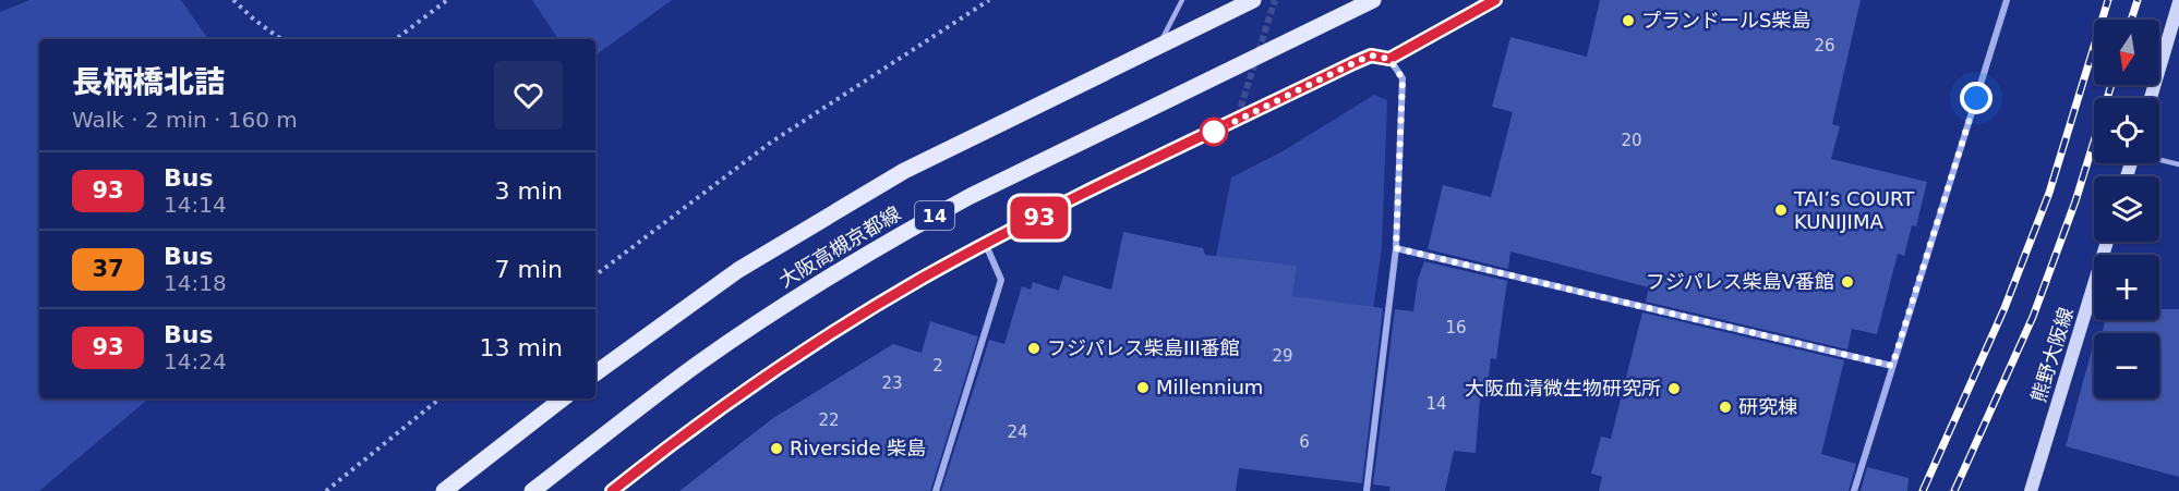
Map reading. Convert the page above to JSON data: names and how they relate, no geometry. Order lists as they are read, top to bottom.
{
  "streets": {
    "main road": ["14", "大阪高槻京都線"],
    "street": ["熊野大阪線"]
  },
  "places": [
    "プランドールS柴島",
    "TAI’s COURT KUNIJIMA",
    "フジパレス柴島V番館",
    "フジパレス柴島III番館",
    "Millennium",
    "大阪血清微生物研究所",
    "研究棟",
    "Riverside 柴島"
  ],
  "lines": ["bus line 93"],
  "house_numbers": [
    "26",
    "20",
    "16",
    "29",
    "2",
    "23",
    "14",
    "22",
    "24",
    "6"
  ],
  "north": "bottom",
  "page": {
    "on_map": "93",
    "map_buttons": ["+", "−"],
    "heading": ["長柄橋北詰", "Walk · 2 min · 160 m"],
    "list": [
      {
        "mark": "93",
        "name": "Bus",
        "note": "14:14",
        "value": "3 min"
      },
      {
        "mark": "37",
        "name": "Bus",
        "note": "14:18",
        "value": "7 min"
      },
      {
        "mark": "93",
        "name": "Bus",
        "note": "14:24",
        "value": "13 min"
      }
    ]
  }
}
